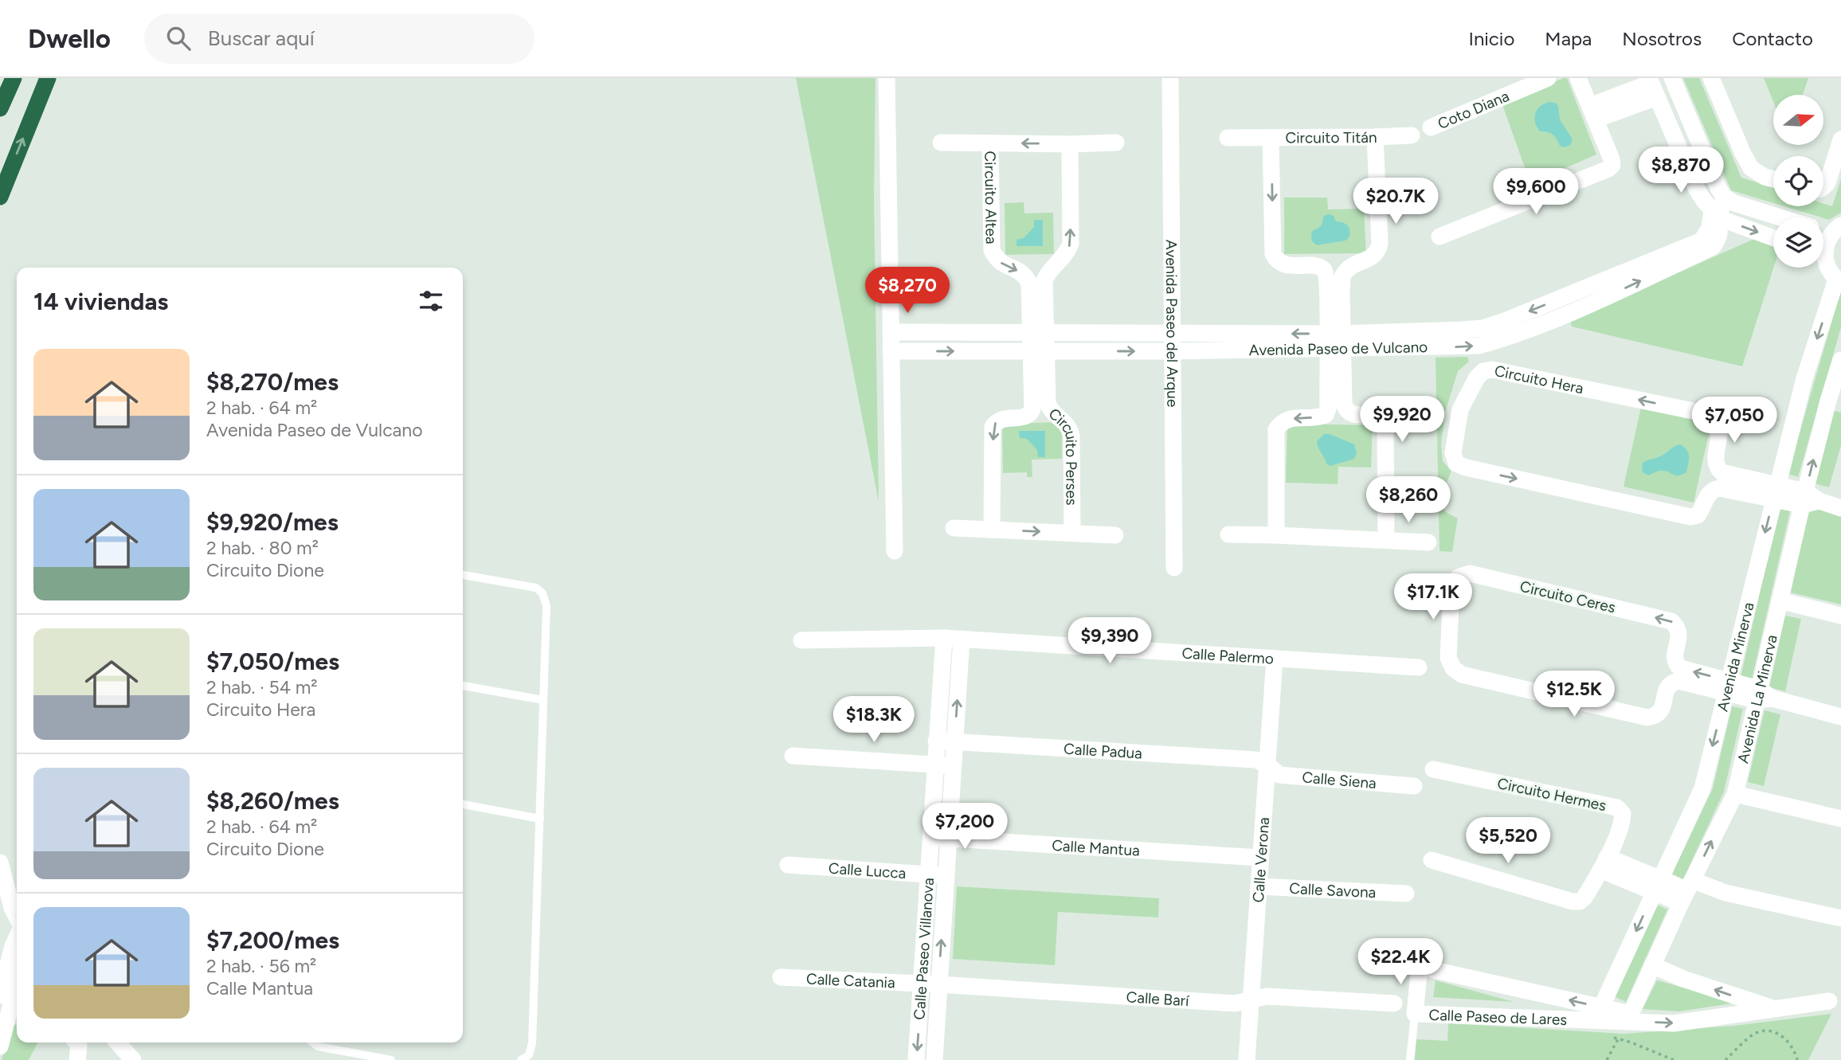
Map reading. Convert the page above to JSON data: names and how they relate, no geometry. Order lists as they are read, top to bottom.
{
  "streets": {
    "street": [
      "Coto Diana",
      "Circuito Titán",
      "Circuito Altea",
      "Avenida Paseo del Arque",
      "Avenida Paseo de Vulcano",
      "Circuito Hera",
      "Circuito Perses",
      "Circuito Ceres",
      "Calle Palermo",
      "Avenida Minerva",
      "Avenida La Minerva",
      "Calle Padua",
      "Calle Siena",
      "Circuito Hermes",
      "Calle Mantua",
      "Calle Verona",
      "Calle Lucca",
      "Calle Savona",
      "Calle Paseo Villanova",
      "Calle Catania",
      "Calle Barí",
      "Calle Paseo de Lares"
    ]
  },
  "crossings": [
    ["Circuito Titán", "Avenida Paseo de Vulcano"],
    ["Circuito Altea", "Avenida Paseo de Vulcano"],
    ["Avenida Paseo del Arque", "Avenida Paseo de Vulcano"],
    ["Avenida Paseo de Vulcano", "Circuito Perses"],
    ["Circuito Hera", "Avenida Minerva"],
    ["Circuito Hera", "Avenida La Minerva"],
    ["Circuito Ceres", "Avenida Minerva"],
    ["Calle Palermo", "Calle Verona"],
    ["Calle Palermo", "Calle Paseo Villanova"],
    ["Avenida Minerva", "Calle Paseo de Lares"],
    ["Avenida La Minerva", "Calle Paseo de Lares"],
    ["Calle Padua", "Calle Siena"],
    ["Calle Padua", "Calle Verona"],
    ["Calle Padua", "Calle Paseo Villanova"],
    ["Calle Siena", "Calle Verona"],
    ["Calle Mantua", "Calle Verona"],
    ["Calle Mantua", "Calle Paseo Villanova"],
    ["Calle Verona", "Calle Savona"],
    ["Calle Verona", "Calle Barí"],
    ["Calle Lucca", "Calle Paseo Villanova"],
    ["Calle Paseo Villanova", "Calle Catania"],
    ["Calle Paseo Villanova", "Calle Barí"],
    ["Calle Catania", "Calle Barí"]
  ],
  "one_way": ["Avenida Minerva"],
  "north": "right",
  "page": {
    "header": "Dwello",
    "search": "Buscar aquí",
    "nav": [
      "Inicio",
      "Mapa",
      "Nosotros",
      "Contacto"
    ],
    "price": [
      "$8,870",
      "$9,600",
      "$20.7K",
      "$8,270",
      "$9,920",
      "$7,050",
      "$8,260",
      "$17.1K",
      "$9,390",
      "$12.5K",
      "$18.3K",
      "$7,200",
      "$5,520",
      "$22.4K"
    ],
    "heading": "14 viviendas",
    "list": [
      {
        "name": "$8,270/mes",
        "note": "2 hab. · 64 m² · Avenida Paseo de Vulcano"
      },
      {
        "name": "$9,920/mes",
        "note": "2 hab. · 80 m² · Circuito Dione"
      },
      {
        "name": "$7,050/mes",
        "note": "2 hab. · 54 m² · Circuito Hera"
      },
      {
        "name": "$8,260/mes",
        "note": "2 hab. · 64 m² · Circuito Dione"
      },
      {
        "name": "$7,200/mes",
        "note": "2 hab. · 56 m² · Calle Mantua"
      }
    ]
  }
}
